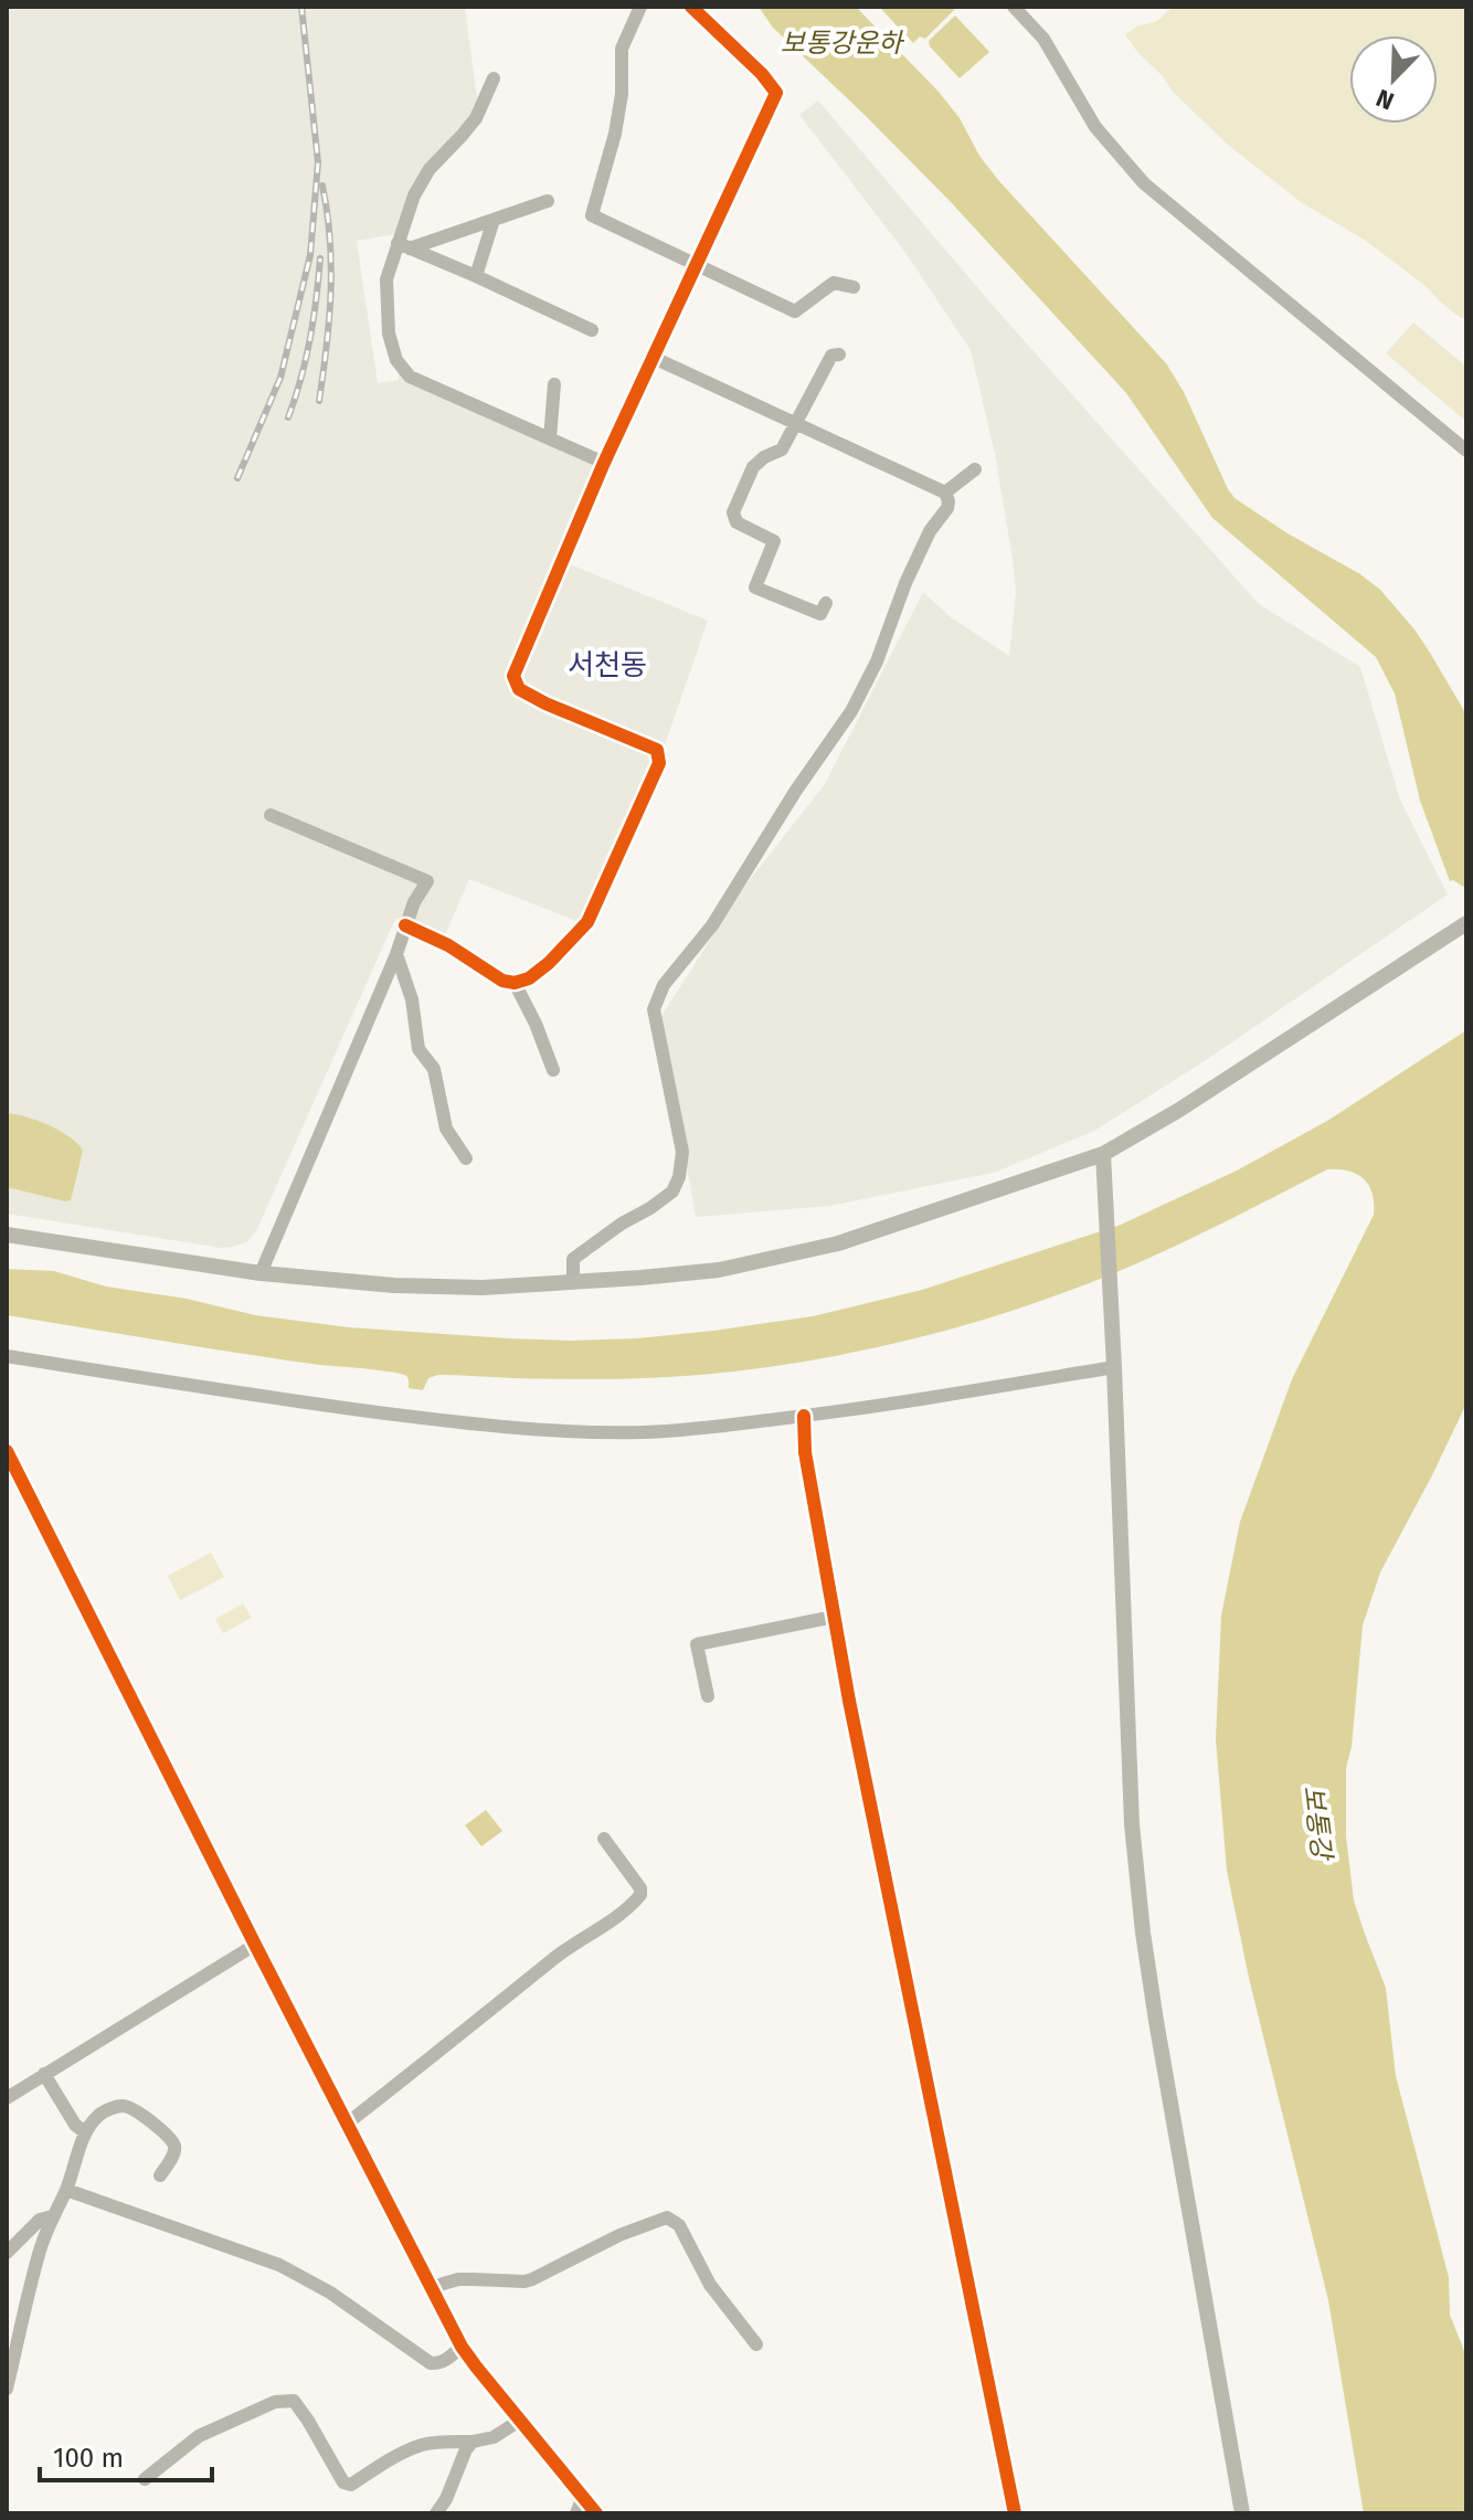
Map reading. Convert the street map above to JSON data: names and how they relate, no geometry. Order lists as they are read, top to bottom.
{
  "districts": ["서천동"],
  "water": ["보통강운하", "보통강"],
  "scale_bar": "100 m",
  "north": "bottom left"
}
